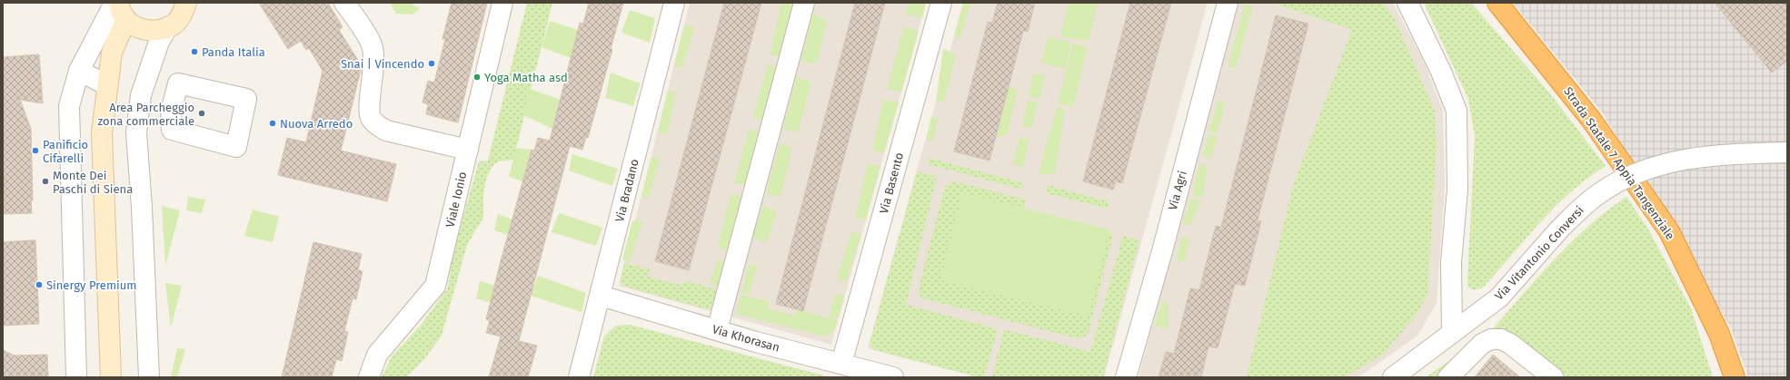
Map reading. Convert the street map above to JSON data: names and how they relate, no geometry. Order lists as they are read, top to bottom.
{
  "streets": {
    "highway": ["Strada Statale 7 Appia Tangenziale"],
    "street": [
      "Via Basento",
      "Via Bradano",
      "Via Agri",
      "Viale Ionio",
      "Via Vitantonio Conversi",
      "Via Khorasan"
    ]
  },
  "crossings": [
    ["Via Basento", "Via Khorasan"],
    ["Via Bradano", "Via Khorasan"]
  ],
  "places": [
    "Panda Italia",
    "Snai | Vincendo",
    "Yoga Matha asd",
    "Area Parcheggio zona commerciale",
    "Nuova Arredo",
    "Panificio Cifarelli",
    "Monte Dei Paschi di Siena",
    "Sinergy Premium"
  ]
}
